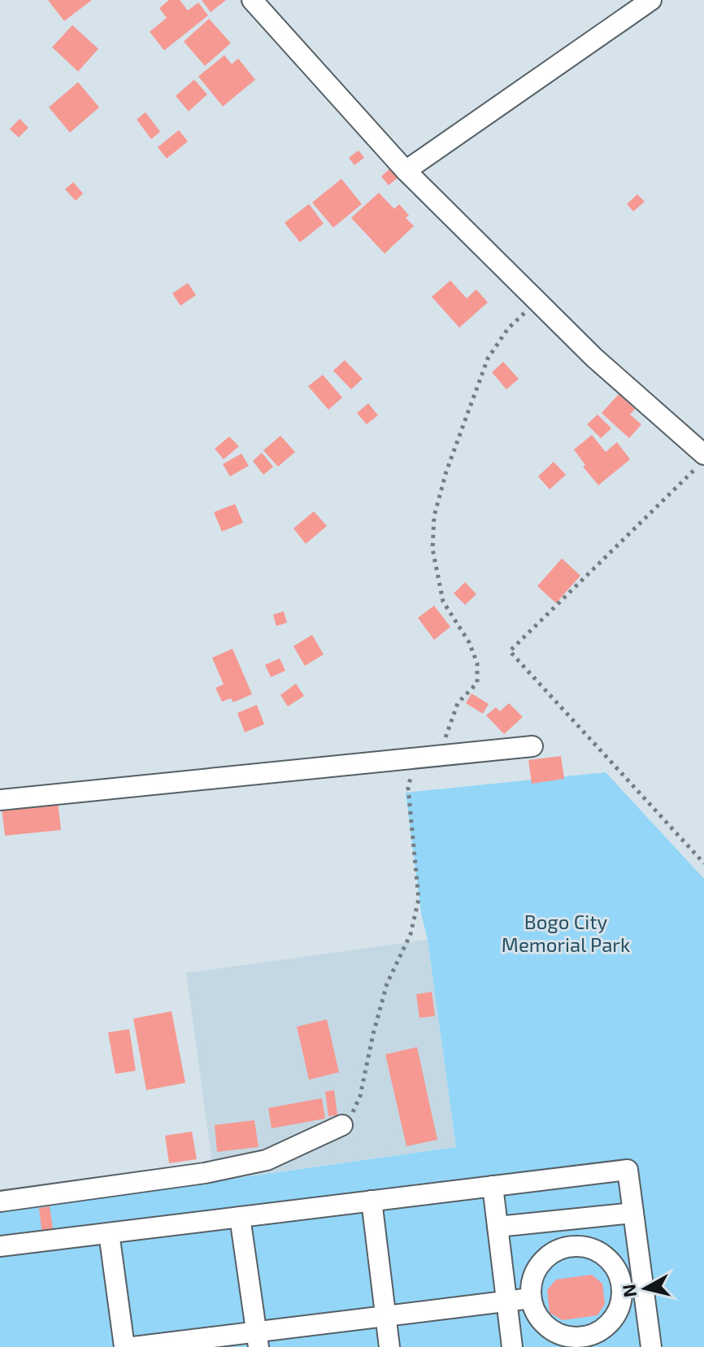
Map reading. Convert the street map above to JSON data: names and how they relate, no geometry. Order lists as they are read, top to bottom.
{
  "parks": ["Bogo City Memorial Park"],
  "north": "left"
}
